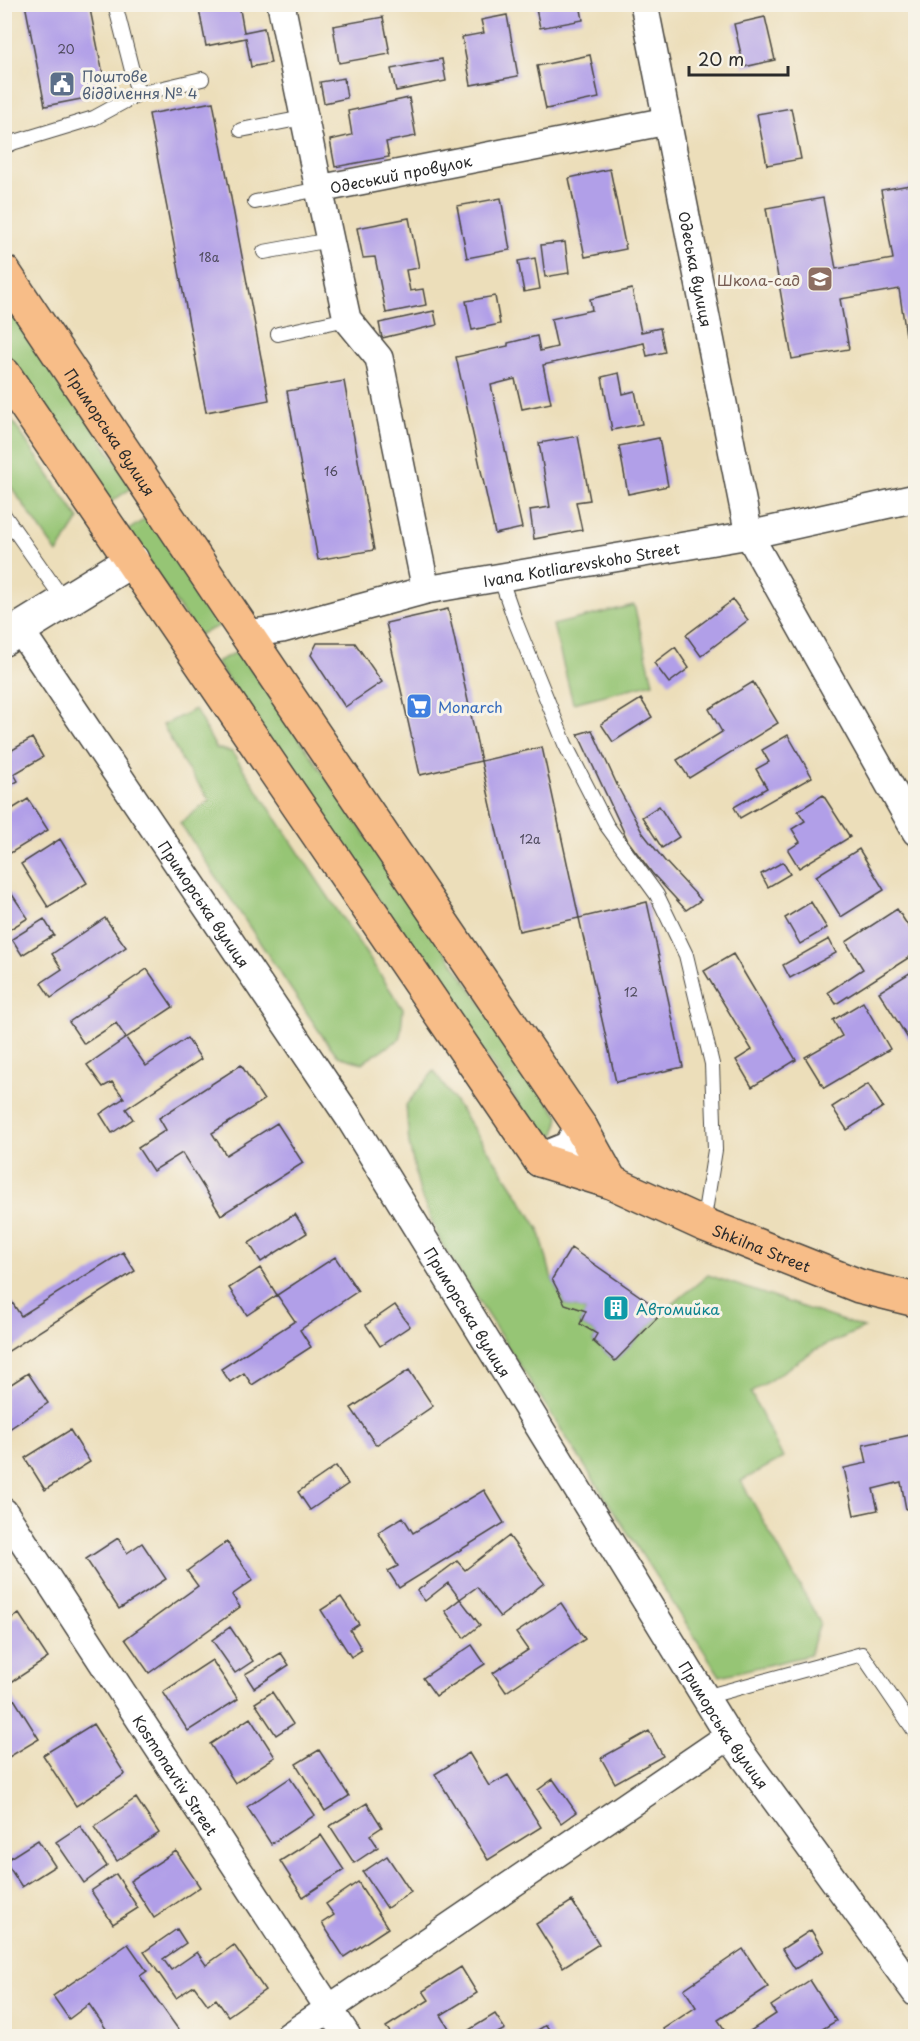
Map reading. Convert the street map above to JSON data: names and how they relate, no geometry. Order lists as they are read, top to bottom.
{
  "streets": {
    "main road": ["Приморська вулиця", "Shkilna Street"],
    "street": [
      "Одеський провулок",
      "Одеська вулиця",
      "Ivana Kotliarevskoho Street",
      "Kosmonavtiv Street"
    ]
  },
  "crossings": [
    ["Одеський провулок", "Одеська вулиця"],
    ["Одеська вулиця", "Ivana Kotliarevskoho Street"],
    ["Приморська вулиця", "Ivana Kotliarevskoho Street"],
    ["Приморська вулиця", "Shkilna Street"]
  ],
  "places": {
    "public building": ["Поштове відділення № 4"],
    "school or university": ["Школа-сад"],
    "supermarket": ["Monarch"],
    "building": ["Автомийка"]
  },
  "house_numbers": [
    "20",
    "18а",
    "16",
    "12а",
    "12"
  ],
  "scale_bar": "20 m"
}
